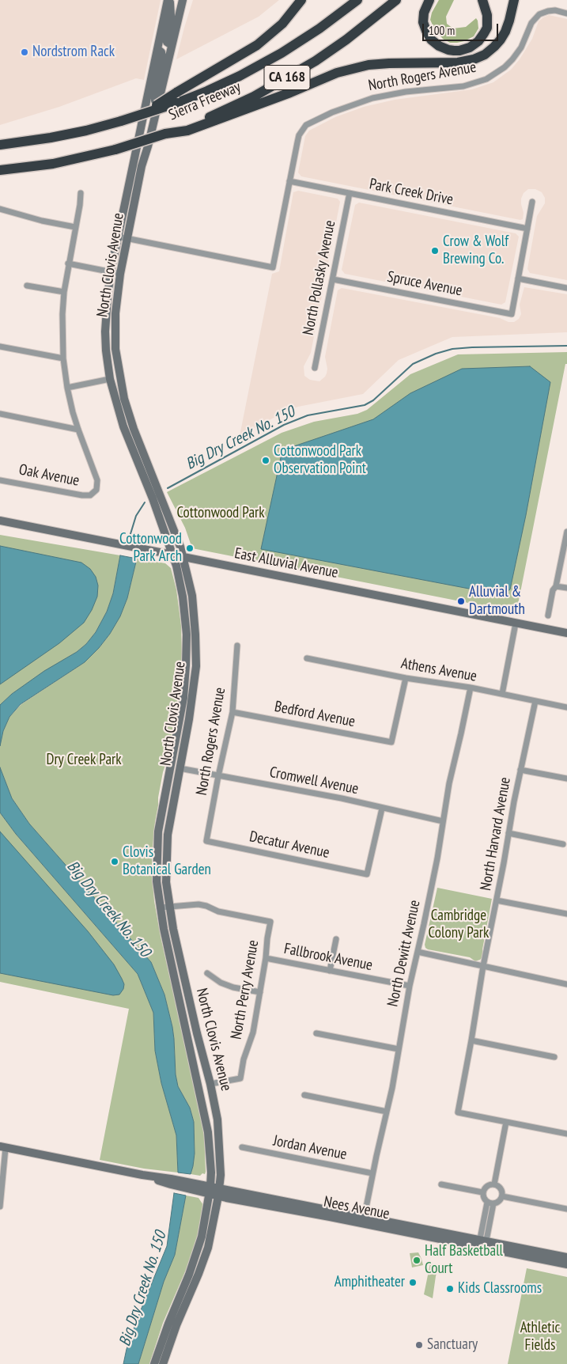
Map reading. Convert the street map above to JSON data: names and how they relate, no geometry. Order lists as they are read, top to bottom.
{
  "streets": {
    "highway": ["CA 168", "Sierra Freeway"],
    "main road": ["North Clovis Avenue", "East Alluvial Avenue", "Nees Avenue"],
    "street": [
      "North Rogers Avenue",
      "Park Creek Drive",
      "North Pollasky Avenue",
      "Spruce Avenue",
      "Oak Avenue",
      "Athens Avenue",
      "Bedford Avenue",
      "Cromwell Avenue",
      "North Harvard Avenue",
      "Decatur Avenue",
      "North Dewitt Avenue",
      "Fallbrook Avenue",
      "North Perry Avenue",
      "Jordan Avenue"
    ]
  },
  "crossings": [
    ["North Rogers Avenue", "Park Creek Drive"],
    ["North Rogers Avenue", "North Clovis Avenue"],
    ["North Rogers Avenue", "Bedford Avenue"],
    ["North Rogers Avenue", "Cromwell Avenue"],
    ["North Rogers Avenue", "Decatur Avenue"],
    ["Park Creek Drive", "North Pollasky Avenue"],
    ["North Clovis Avenue", "East Alluvial Avenue"],
    ["North Clovis Avenue", "Cromwell Avenue"],
    ["North Clovis Avenue", "North Perry Avenue"],
    ["North Clovis Avenue", "Nees Avenue"],
    ["North Pollasky Avenue", "Spruce Avenue"],
    ["Athens Avenue", "Bedford Avenue"],
    ["Athens Avenue", "North Harvard Avenue"],
    ["Athens Avenue", "North Dewitt Avenue"],
    ["Cromwell Avenue", "Decatur Avenue"],
    ["Cromwell Avenue", "North Dewitt Avenue"],
    ["North Dewitt Avenue", "Fallbrook Avenue"],
    ["North Dewitt Avenue", "Jordan Avenue"],
    ["North Dewitt Avenue", "Nees Avenue"],
    ["Fallbrook Avenue", "North Perry Avenue"]
  ],
  "water": ["Big Dry Creek No. 150"],
  "parks": [
    "Cottonwood Park",
    "Dry Creek Park",
    "Cambridge Colony Park",
    "Athletic Fields"
  ],
  "places": [
    "Nordstrom Rack",
    "Crow & Wolf Brewing Co.",
    "Cottonwood Park Observation Point",
    "Cottonwood Park Arch",
    "Alluvial & Dartmouth",
    "Clovis Botanical Garden",
    "Half Basketball Court",
    "Amphitheater",
    "Kids Classrooms",
    "Sanctuary"
  ],
  "scale_bar": "100 m"
}
